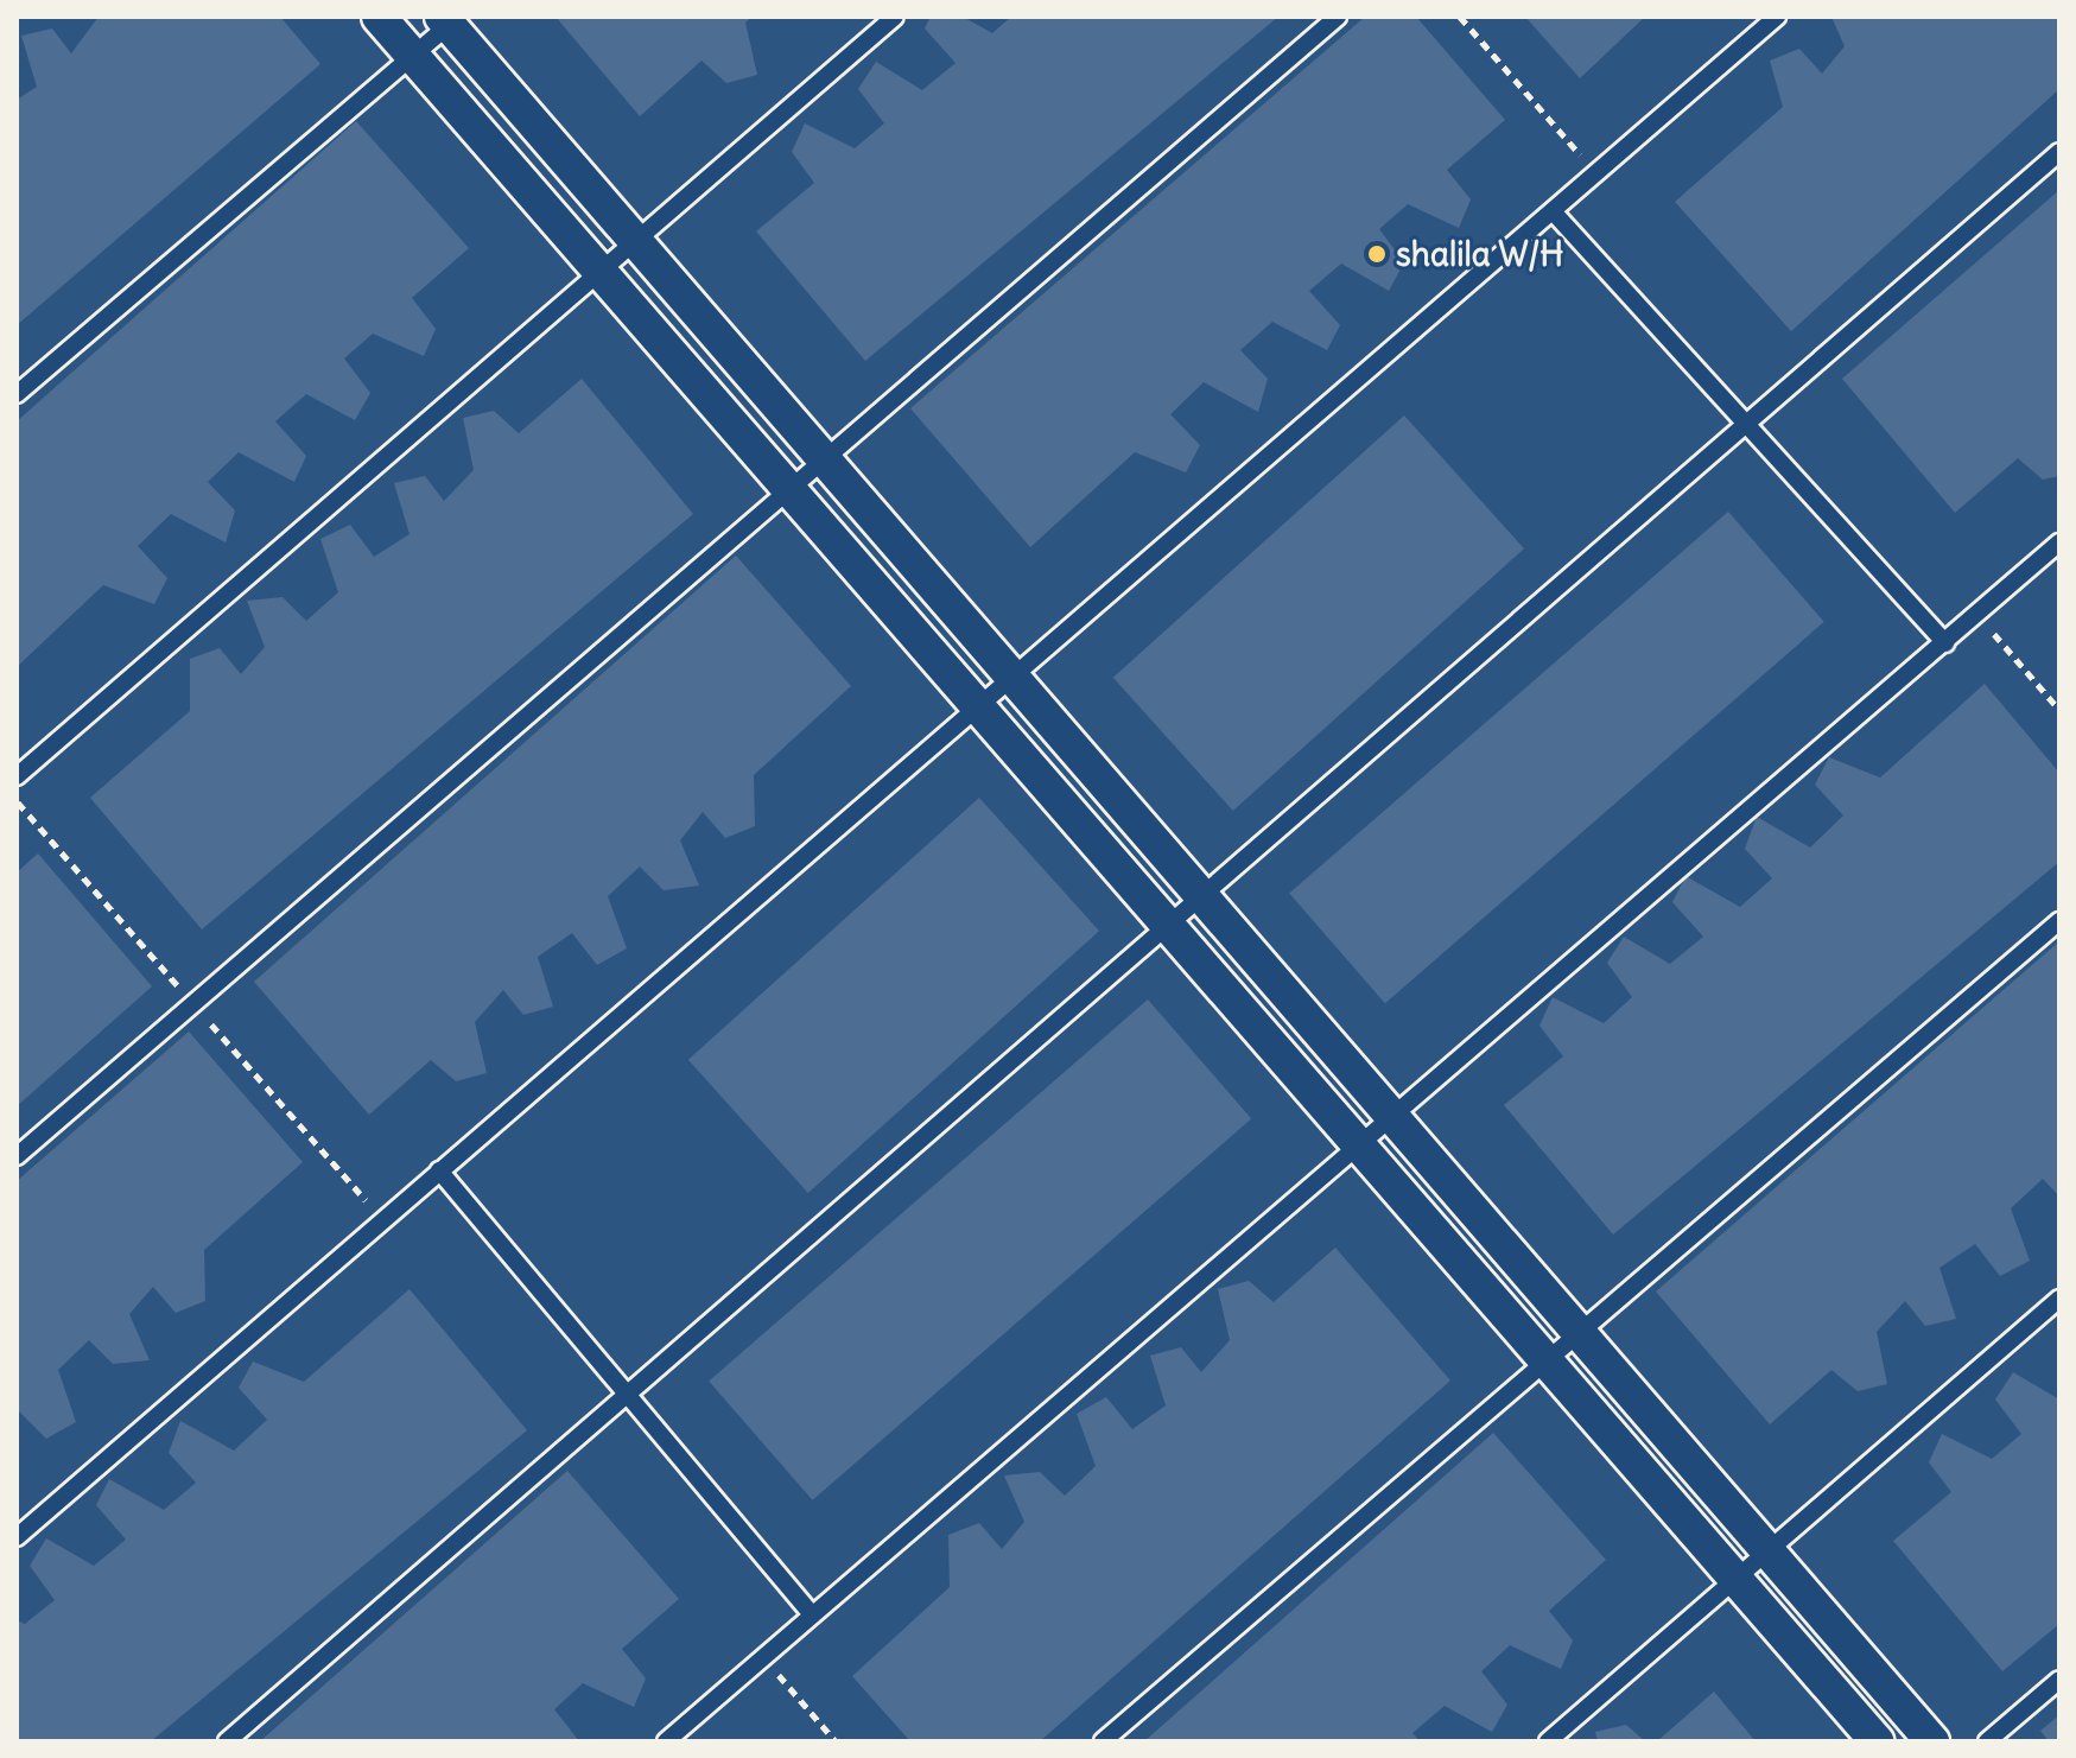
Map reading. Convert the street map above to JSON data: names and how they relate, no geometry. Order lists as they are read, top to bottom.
{
  "places": ["shalila W/H"]
}
